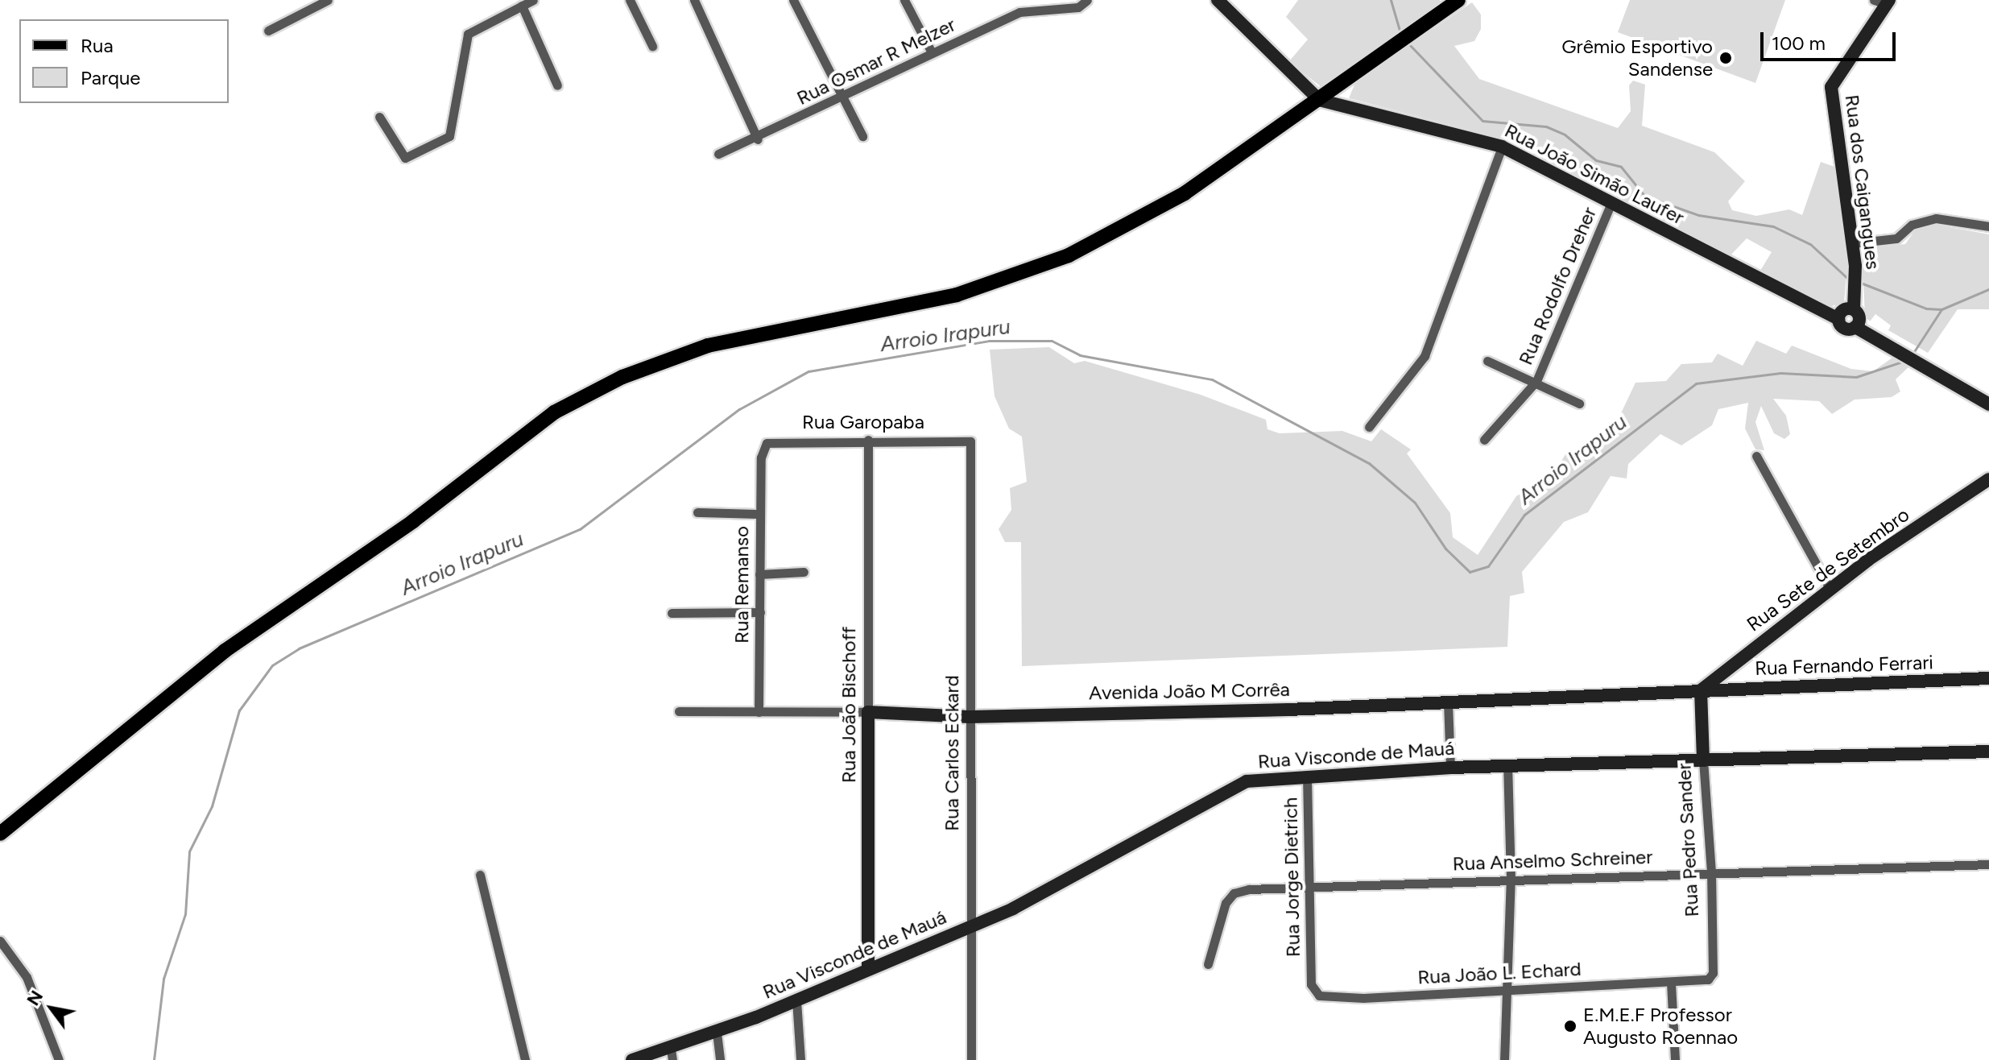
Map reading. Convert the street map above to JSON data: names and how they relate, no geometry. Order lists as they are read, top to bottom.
{
  "streets": {
    "main road": [
      "Rua João Simão Laufer",
      "Rua dos Caigangues",
      "Rua Sete de Setembro",
      "Rua Fernando Ferrari",
      "Avenida João M Corrêa",
      "Rua João Bischoff",
      "Rua Visconde de Mauá",
      "Rua Pedro Sander"
    ],
    "street": [
      "Rua Osmar R Melzer",
      "Rua Rodolfo Dreher",
      "Rua Garopaba",
      "Rua Remanso",
      "Rua Carlos Eckard",
      "Rua Anselmo Schreiner",
      "Rua Jorge Dietrich",
      "Rua João L. Echard"
    ]
  },
  "crossings": [
    ["Rua João Simão Laufer", "Rua dos Caigangues"],
    ["Rua João Simão Laufer", "Rua Rodolfo Dreher"],
    ["Rua Garopaba", "Rua Remanso"],
    ["Rua Garopaba", "Rua João Bischoff"],
    ["Rua Garopaba", "Rua Carlos Eckard"],
    ["Rua Sete de Setembro", "Rua Fernando Ferrari"],
    ["Rua Sete de Setembro", "Avenida João M Corrêa"],
    ["Rua Sete de Setembro", "Rua Pedro Sander"],
    ["Rua Remanso", "Avenida João M Corrêa"],
    ["Rua Fernando Ferrari", "Avenida João M Corrêa"],
    ["Rua Fernando Ferrari", "Rua Pedro Sander"],
    ["Avenida João M Corrêa", "Rua João Bischoff"],
    ["Avenida João M Corrêa", "Rua Carlos Eckard"],
    ["Avenida João M Corrêa", "Rua Pedro Sander"],
    ["Rua João Bischoff", "Rua Visconde de Mauá"],
    ["Rua Carlos Eckard", "Rua Visconde de Mauá"],
    ["Rua Visconde de Mauá", "Rua Pedro Sander"],
    ["Rua Visconde de Mauá", "Rua Jorge Dietrich"],
    ["Rua Pedro Sander", "Rua Anselmo Schreiner"],
    ["Rua Pedro Sander", "Rua João L. Echard"],
    ["Rua Anselmo Schreiner", "Rua Jorge Dietrich"],
    ["Rua Jorge Dietrich", "Rua João L. Echard"]
  ],
  "water": ["Arroio Irapuru"],
  "places": ["Grêmio Esportivo Sandense", "E.M.E.F Professor Augusto Roennao"],
  "legend": ["Rua", "Parque"],
  "scale_bar": "100 m",
  "north": "top left"
}
